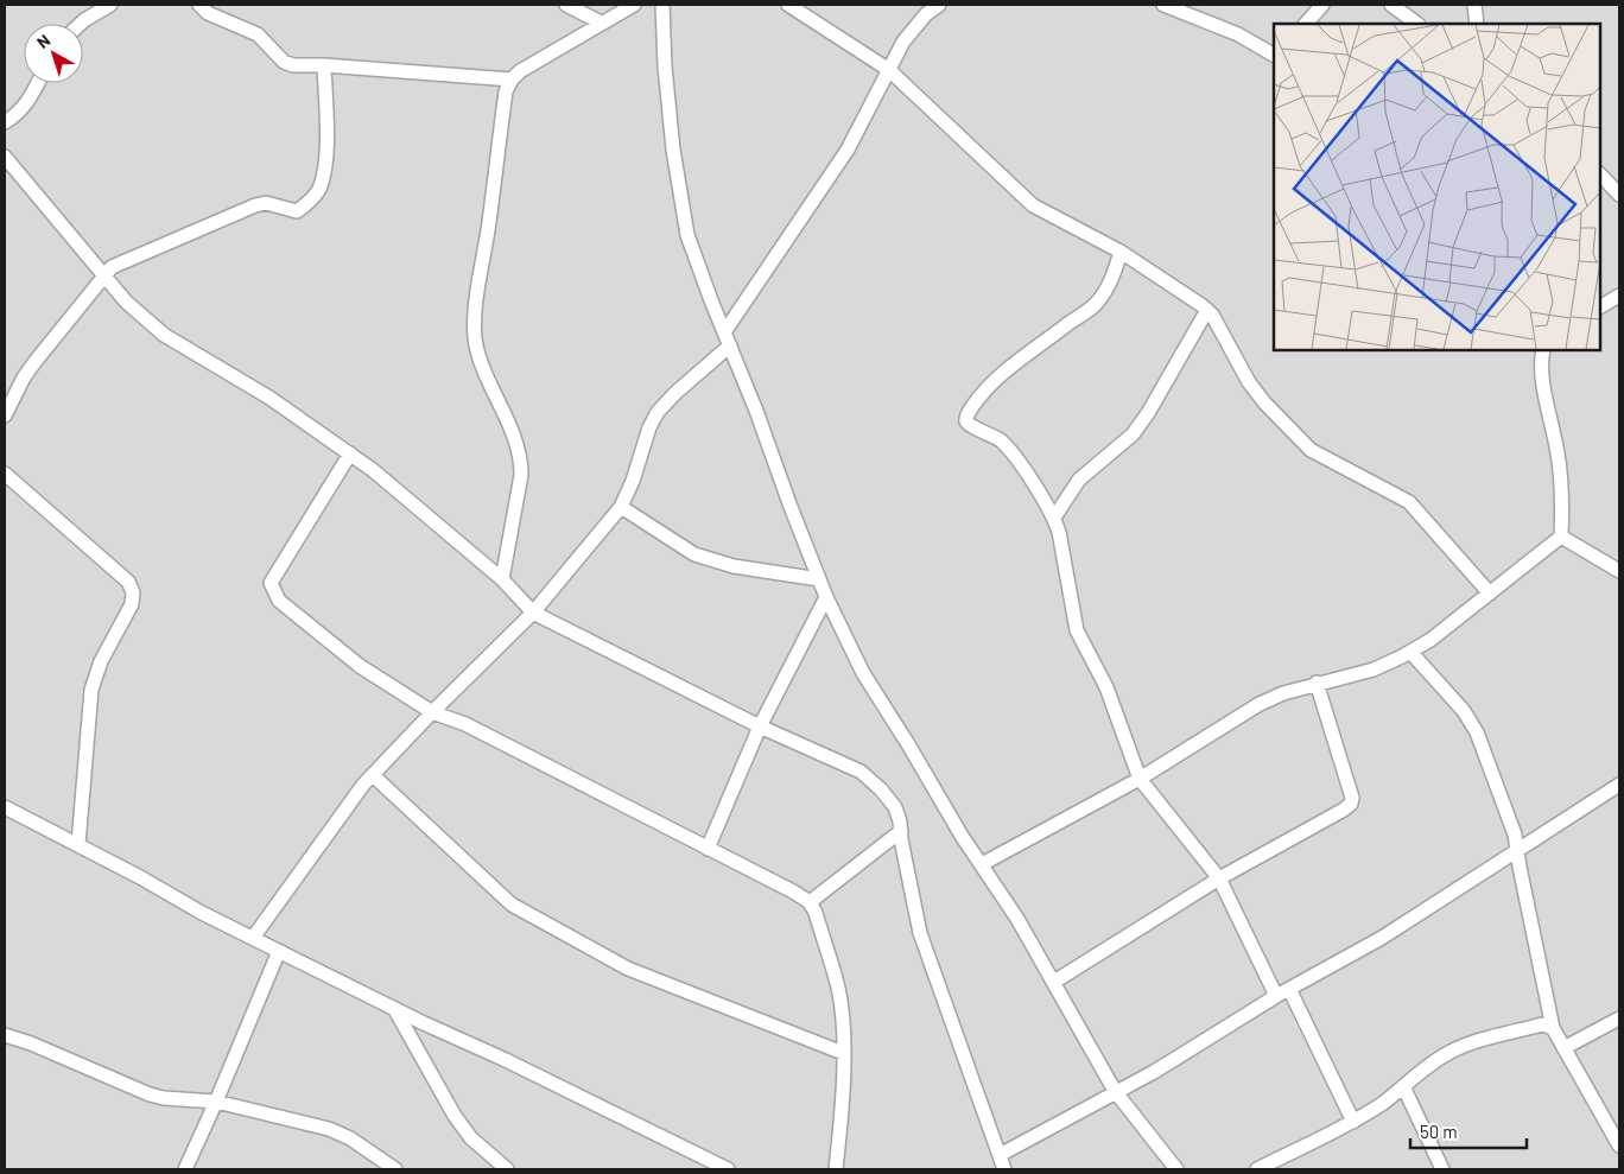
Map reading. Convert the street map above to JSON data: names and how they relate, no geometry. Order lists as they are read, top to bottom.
{
  "scale_bar": "50 m",
  "north": "top left"
}
